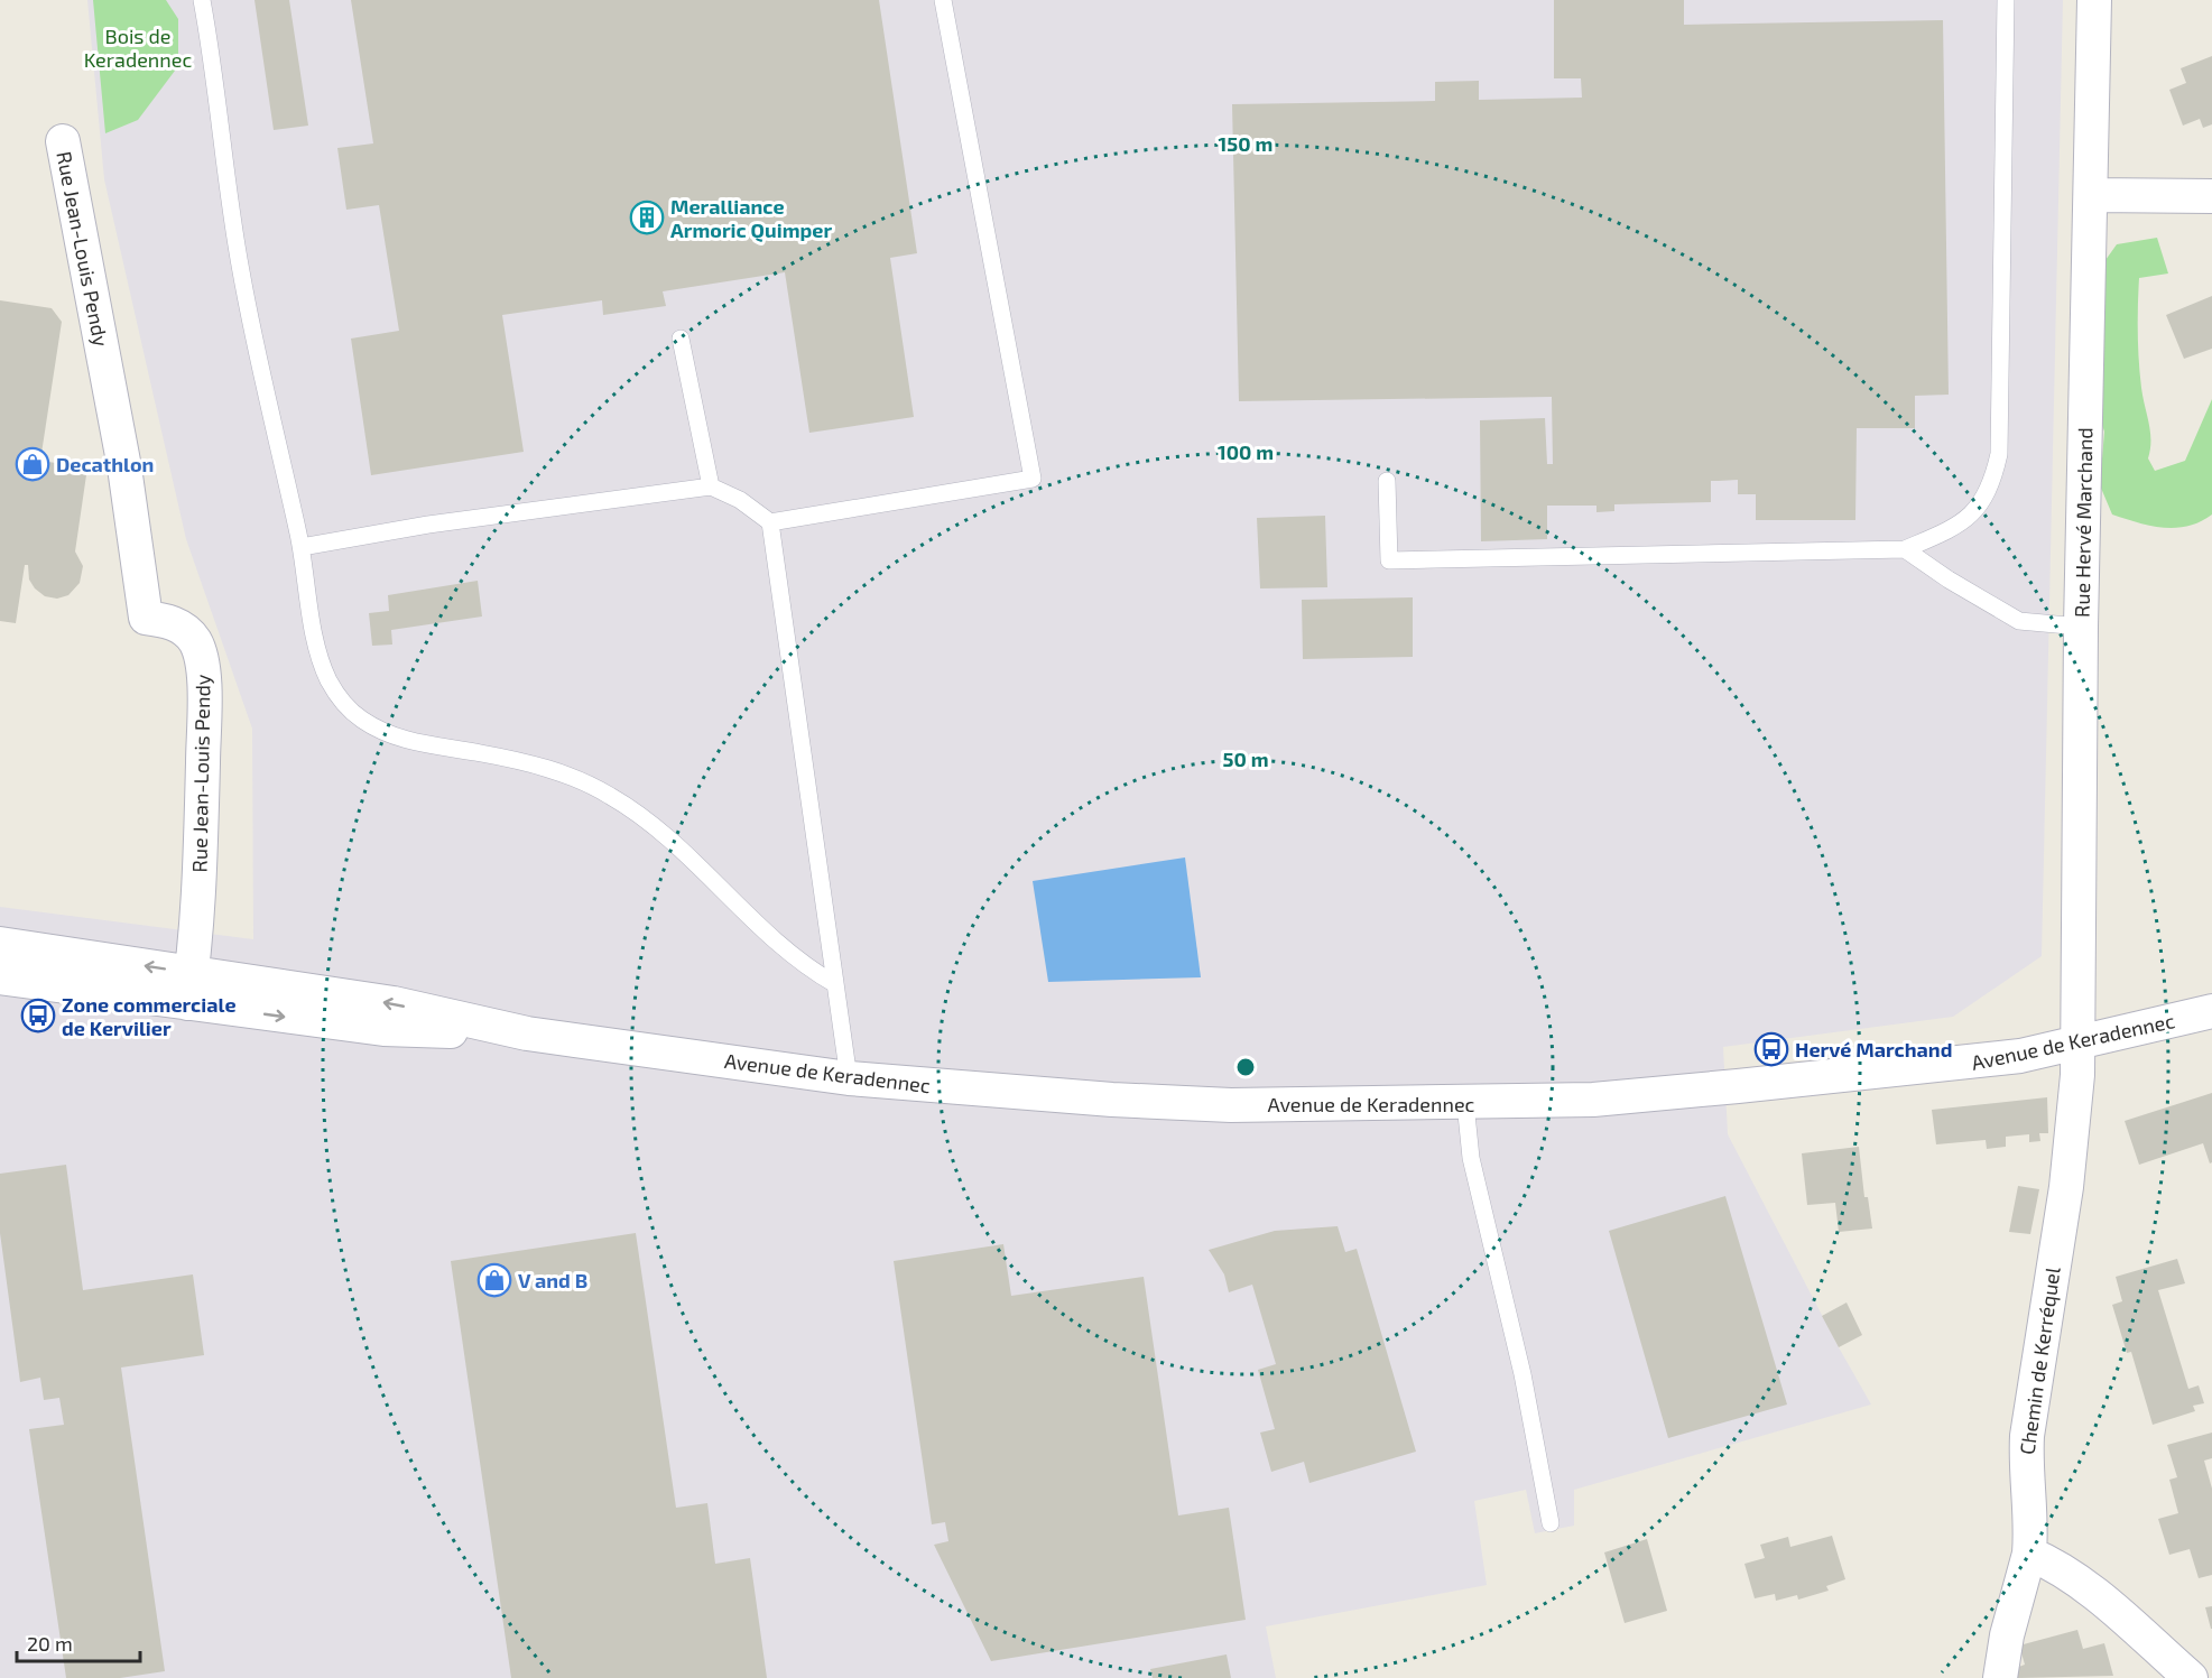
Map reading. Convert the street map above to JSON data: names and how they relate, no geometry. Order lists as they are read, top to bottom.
{
  "streets": {
    "street": [
      "Rue Jean-Louis Pendy",
      "Rue Hervé Marchand",
      "Avenue de Keradennec",
      "Chemin de Kerréquel"
    ]
  },
  "crossings": [
    ["Rue Jean-Louis Pendy", "Avenue de Keradennec"],
    ["Rue Hervé Marchand", "Avenue de Keradennec"],
    ["Rue Hervé Marchand", "Chemin de Kerréquel"],
    ["Avenue de Keradennec", "Chemin de Kerréquel"]
  ],
  "parks": ["Bois de Keradennec"],
  "places": {
    "building": ["Meralliance Armoric Quimper"],
    "shop": ["Decathlon", "V and B"],
    "bus stop": ["Zone commerciale de Kervilier", "Hervé Marchand"]
  },
  "scale_bar": "20 m",
  "rings": ["150 m", "100 m", "50 m"]
}
